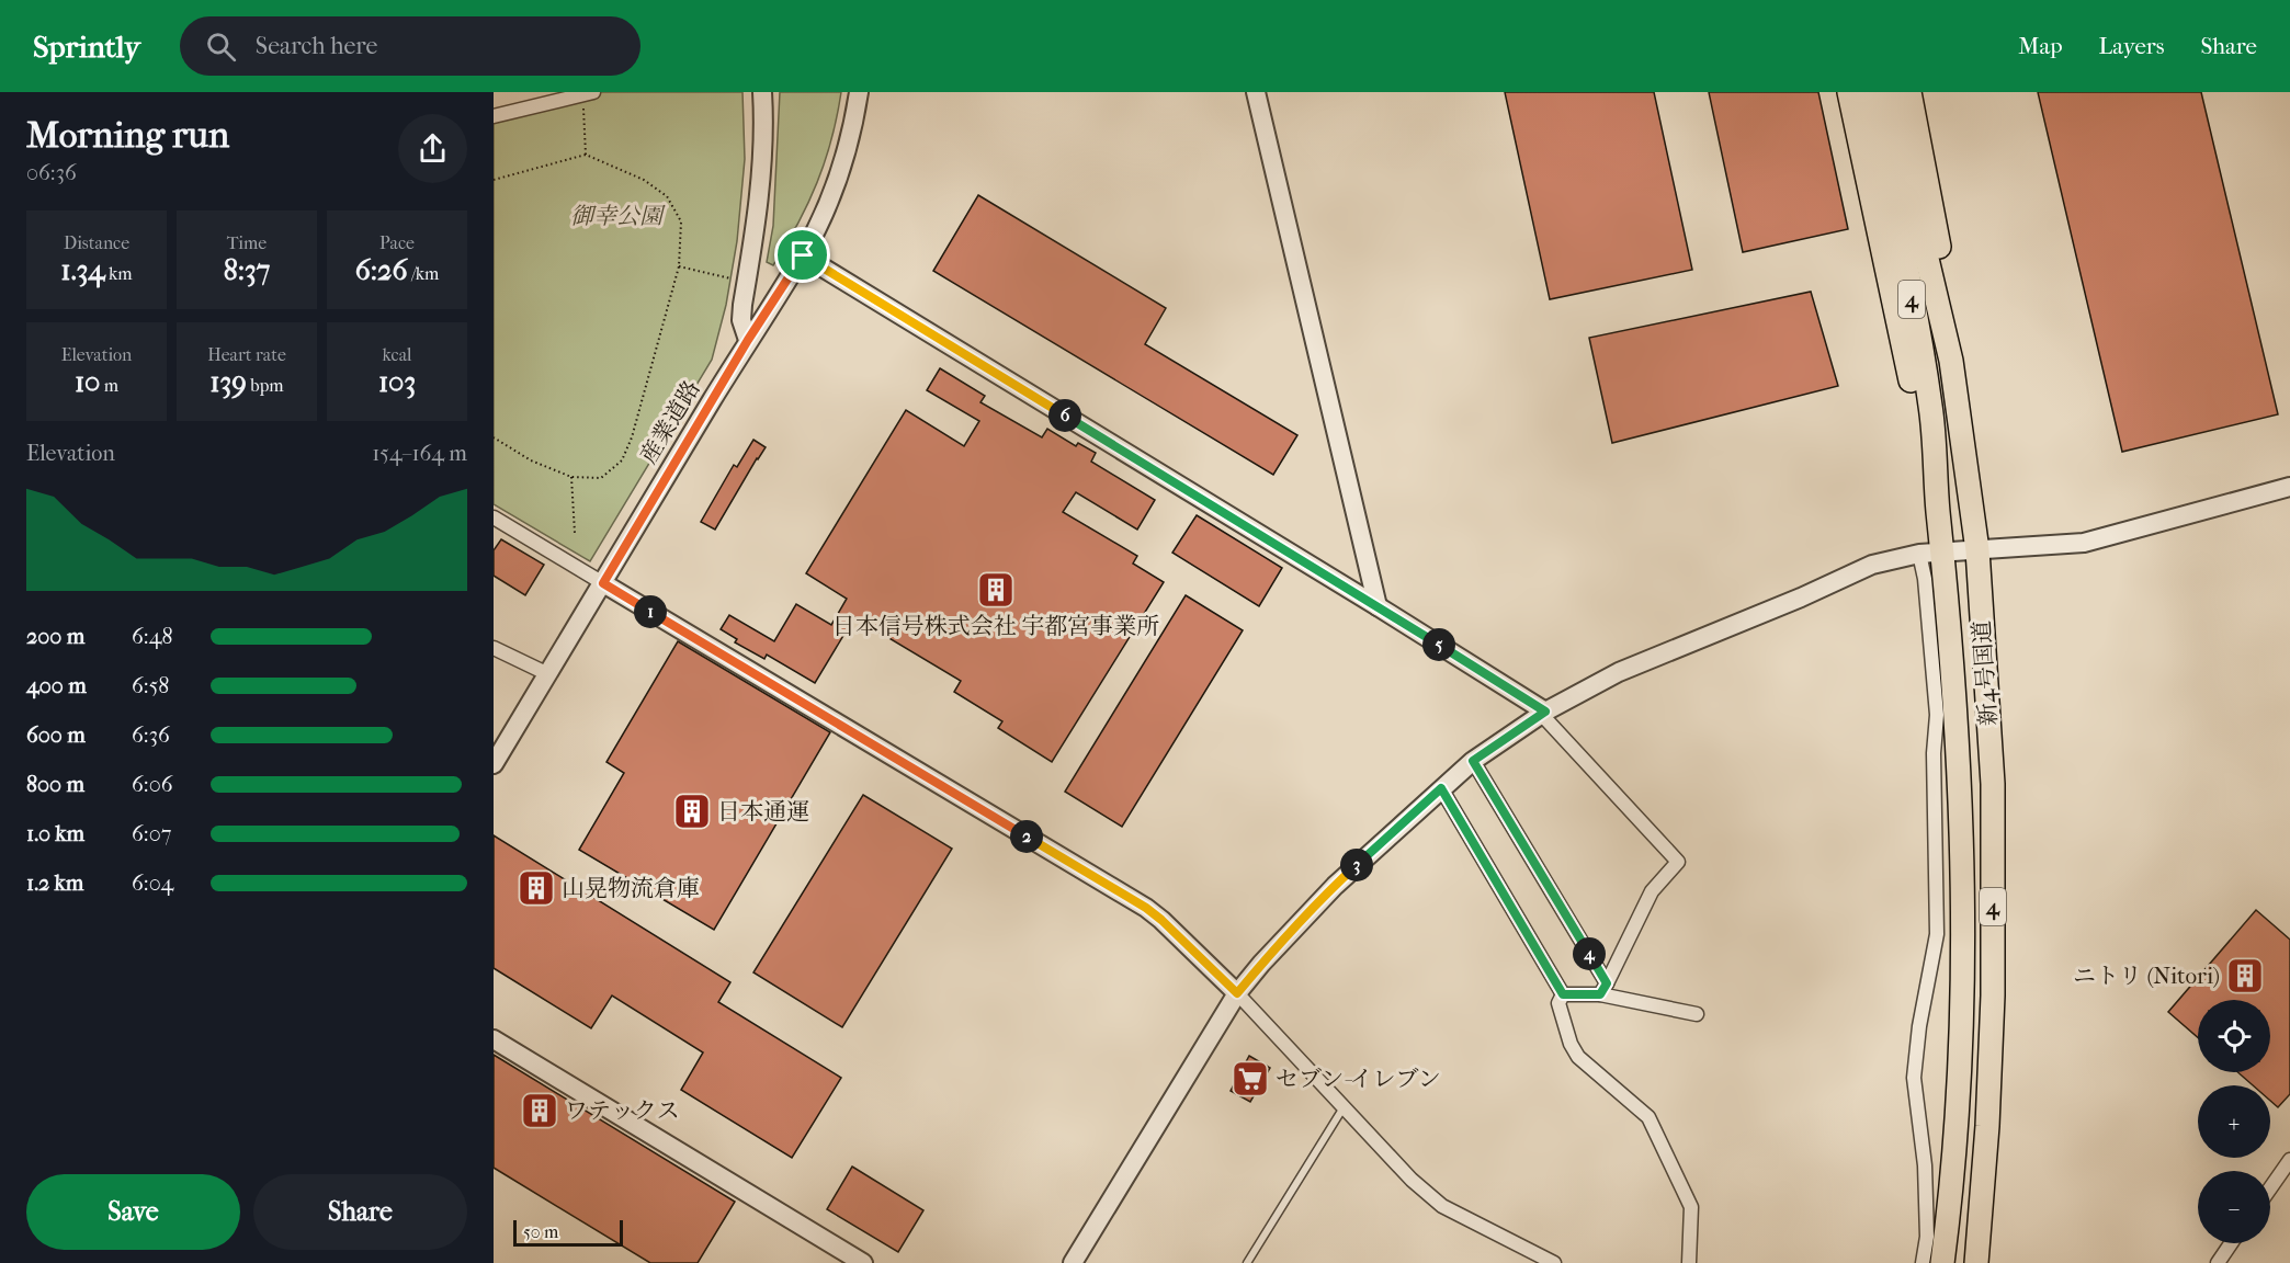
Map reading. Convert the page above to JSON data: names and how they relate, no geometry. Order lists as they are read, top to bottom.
{
  "streets": {
    "highway": ["4", "新4号国道"],
    "street": ["産業道路"]
  },
  "parks": ["御幸公園"],
  "places": {
    "building": [
      "日本信号株式会社 宇都宮事業所",
      "日本通運",
      "山晃物流倉庫",
      "ニトリ (Nitori)",
      "ワテックス"
    ],
    "supermarket": ["セブン-イレブン"]
  },
  "scale_bar": "50 m",
  "page": {
    "header": "Sprintly",
    "search": "Search here",
    "nav": ["Map", "Layers", "Share"],
    "heading": ["Morning run", "06:36"],
    "stats": [
      ["Distance", "1.34 km"],
      ["Time", "8:37"],
      ["Pace", "6:26 /km"],
      ["Elevation", "10 m"],
      ["Heart rate", "139 bpm"],
      ["kcal", "103"]
    ],
    "pins": [
      "6",
      "1",
      "5",
      "2",
      "3",
      "4"
    ],
    "chart": ["Elevation", "154–164 m"],
    "list": [
      {
        "name": "200 m",
        "note": "6:48"
      },
      {
        "name": "400 m",
        "note": "6:58"
      },
      {
        "name": "600 m",
        "note": "6:36"
      },
      {
        "name": "800 m",
        "note": "6:06"
      },
      {
        "name": "1.0 km",
        "note": "6:07"
      },
      {
        "name": "1.2 km",
        "note": "6:04"
      }
    ],
    "map_buttons": ["+", "−"],
    "buttons": ["Save", "Share"],
    "scale": "50 m"
  }
}
